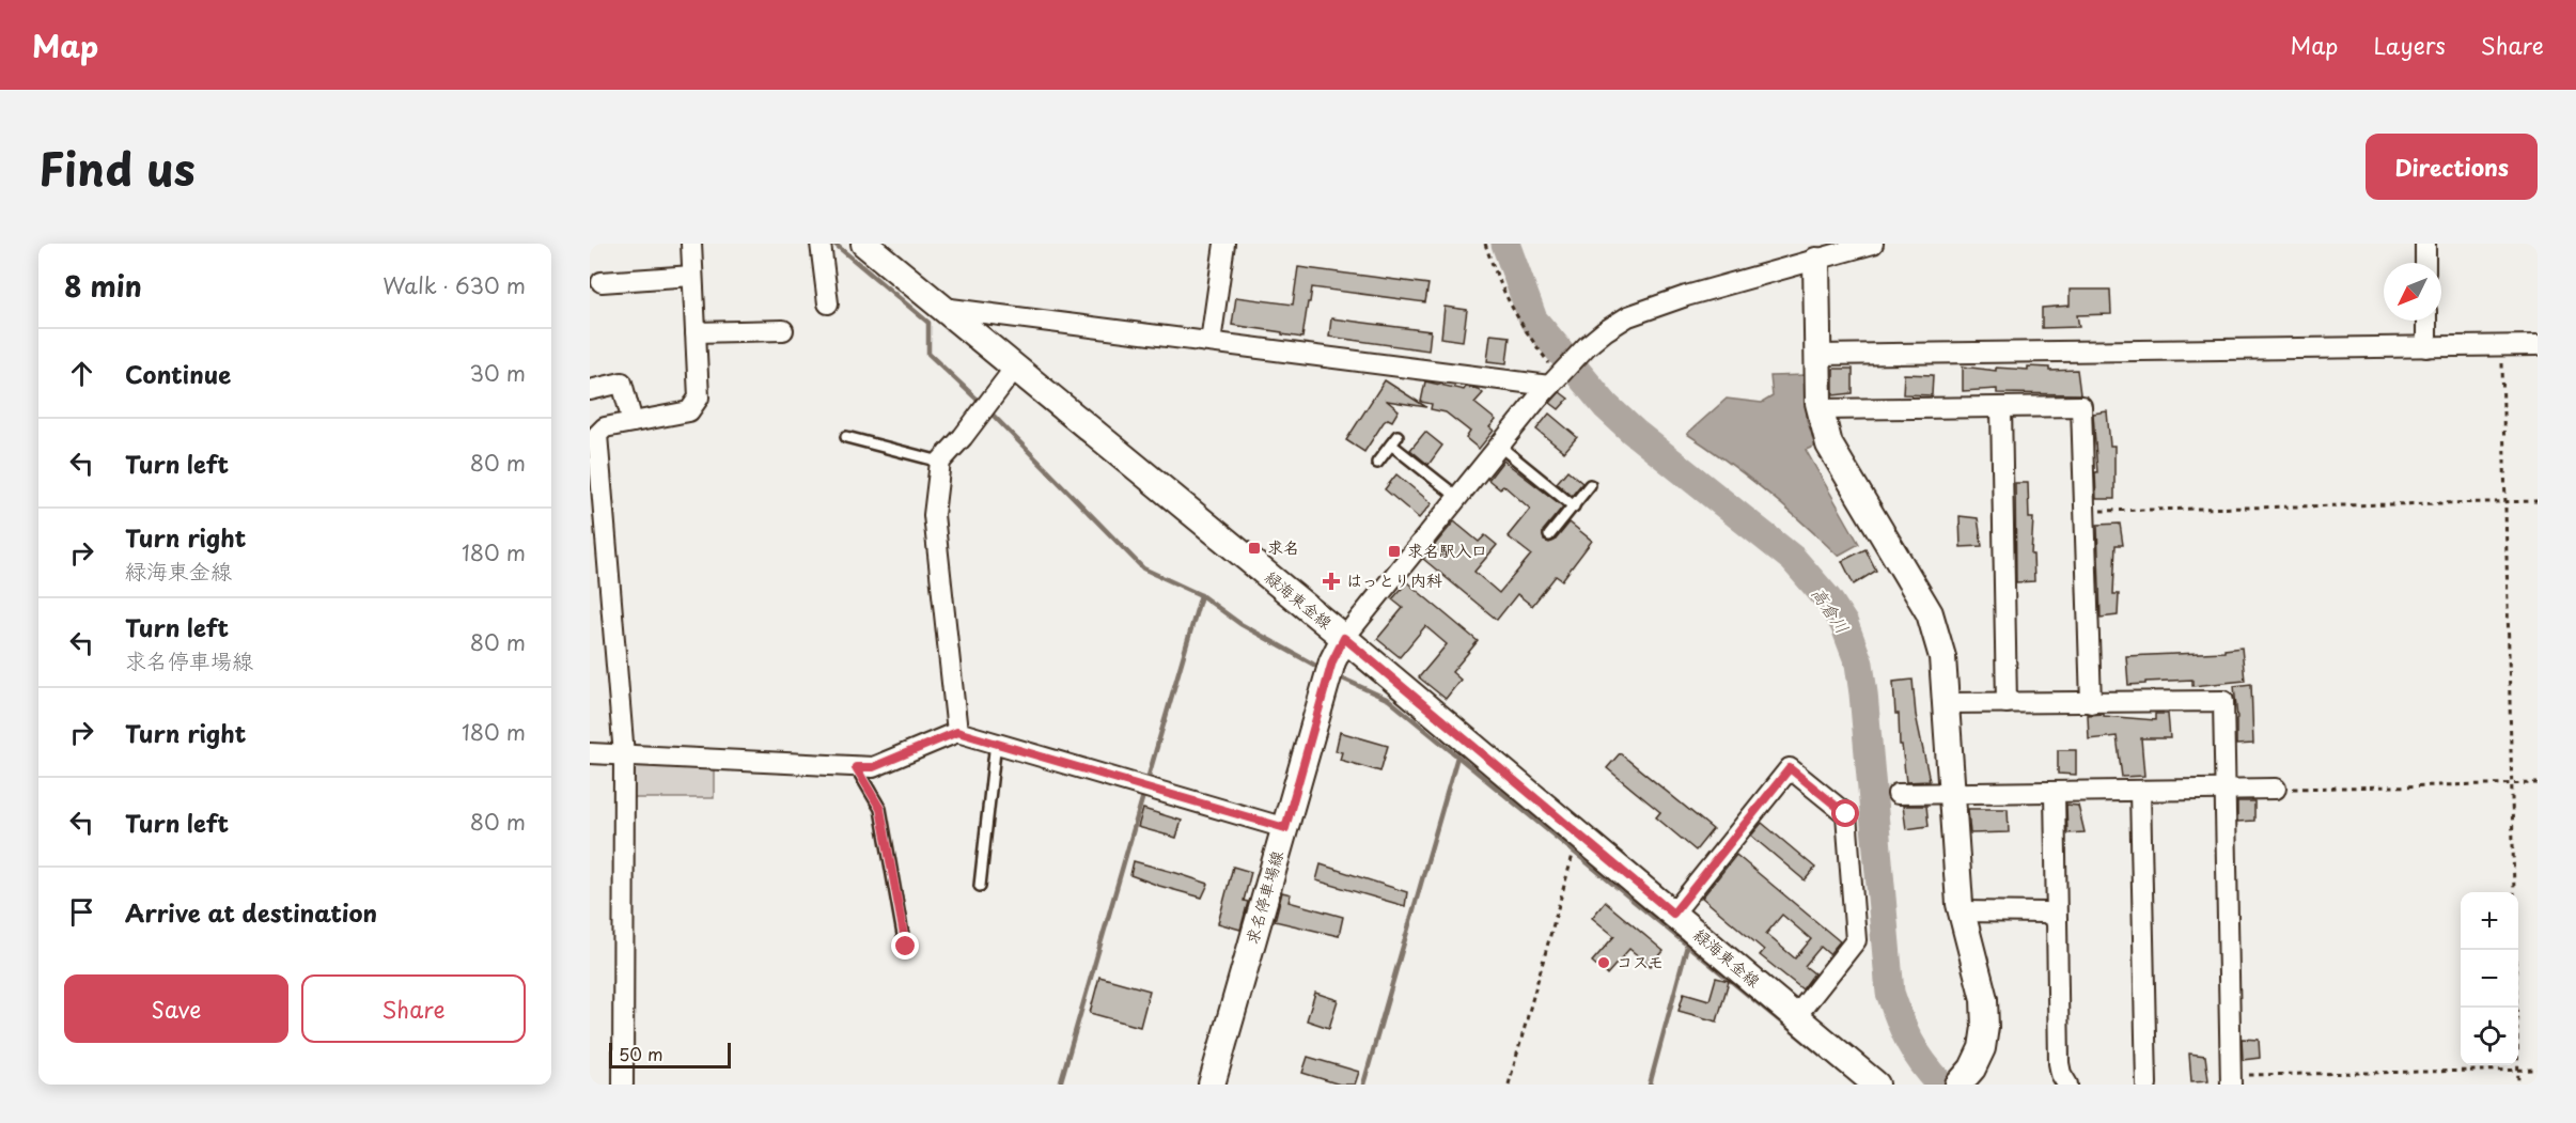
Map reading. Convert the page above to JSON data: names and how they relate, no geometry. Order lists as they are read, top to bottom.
{
  "streets": {
    "main road": ["緑海東金線", "求名停車場線"]
  },
  "crossings": [
    ["緑海東金線", "求名停車場線"]
  ],
  "water": ["高倉川"],
  "places": {
    "transit": ["求名", "求名駅入口"],
    "health": ["はっとり内科"],
    "other": ["コスモ"]
  },
  "scale_bar": "50 m",
  "north": "bottom left",
  "page": {
    "header": "Map",
    "nav": ["Map", "Layers", "Share"],
    "title": "Find us",
    "buttons": [
      "Directions",
      ["Save", "Share"]
    ],
    "heading": ["8 min", "Walk · 630 m"],
    "list": [
      ["Continue", "30 m"],
      ["Turn left", "80 m"],
      ["Turn right", "緑海東金線", "180 m"],
      ["Turn left", "求名停車場線", "80 m"],
      ["Turn right", "180 m"],
      ["Turn left", "80 m"],
      "Arrive at destination"
    ],
    "map_buttons": ["+", "−"],
    "scale": "50 m"
  }
}
